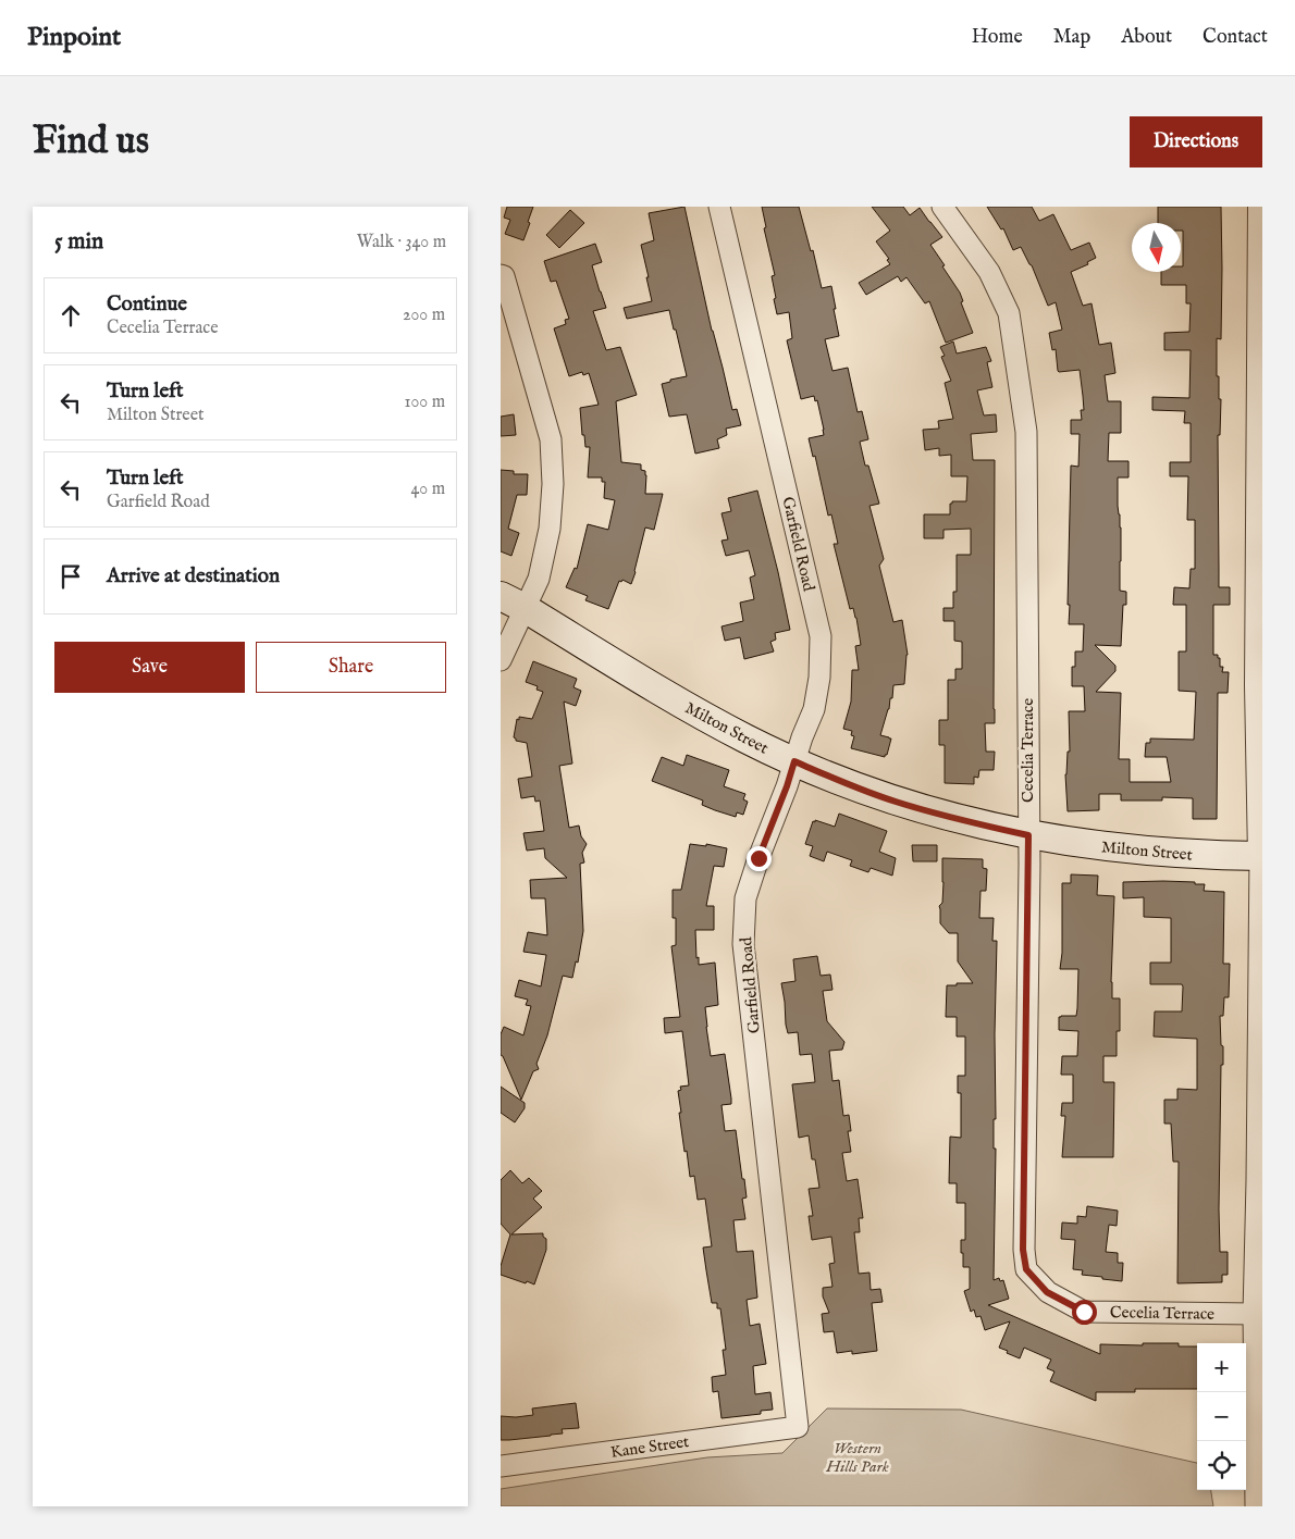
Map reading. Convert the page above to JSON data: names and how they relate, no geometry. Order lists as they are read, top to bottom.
{
  "streets": {
    "main road": ["Milton Street"],
    "street": ["Garfield Road", "Cecelia Terrace", "Kane Street"]
  },
  "crossings": [
    ["Garfield Road", "Milton Street"],
    ["Garfield Road", "Kane Street"],
    ["Milton Street", "Cecelia Terrace"]
  ],
  "parks": ["Western Hills Park"],
  "north": "bottom",
  "page": {
    "header": "Pinpoint",
    "nav": [
      "Home",
      "Map",
      "About",
      "Contact"
    ],
    "buttons": [
      "Directions",
      ["Save", "Share"]
    ],
    "title": "Find us",
    "heading": ["5 min", "Walk · 340 m"],
    "list": [
      ["Continue", "Cecelia Terrace", "200 m"],
      ["Turn left", "Milton Street", "100 m"],
      ["Turn left", "Garfield Road", "40 m"],
      "Arrive at destination"
    ],
    "map_buttons": ["+", "−"]
  }
}
